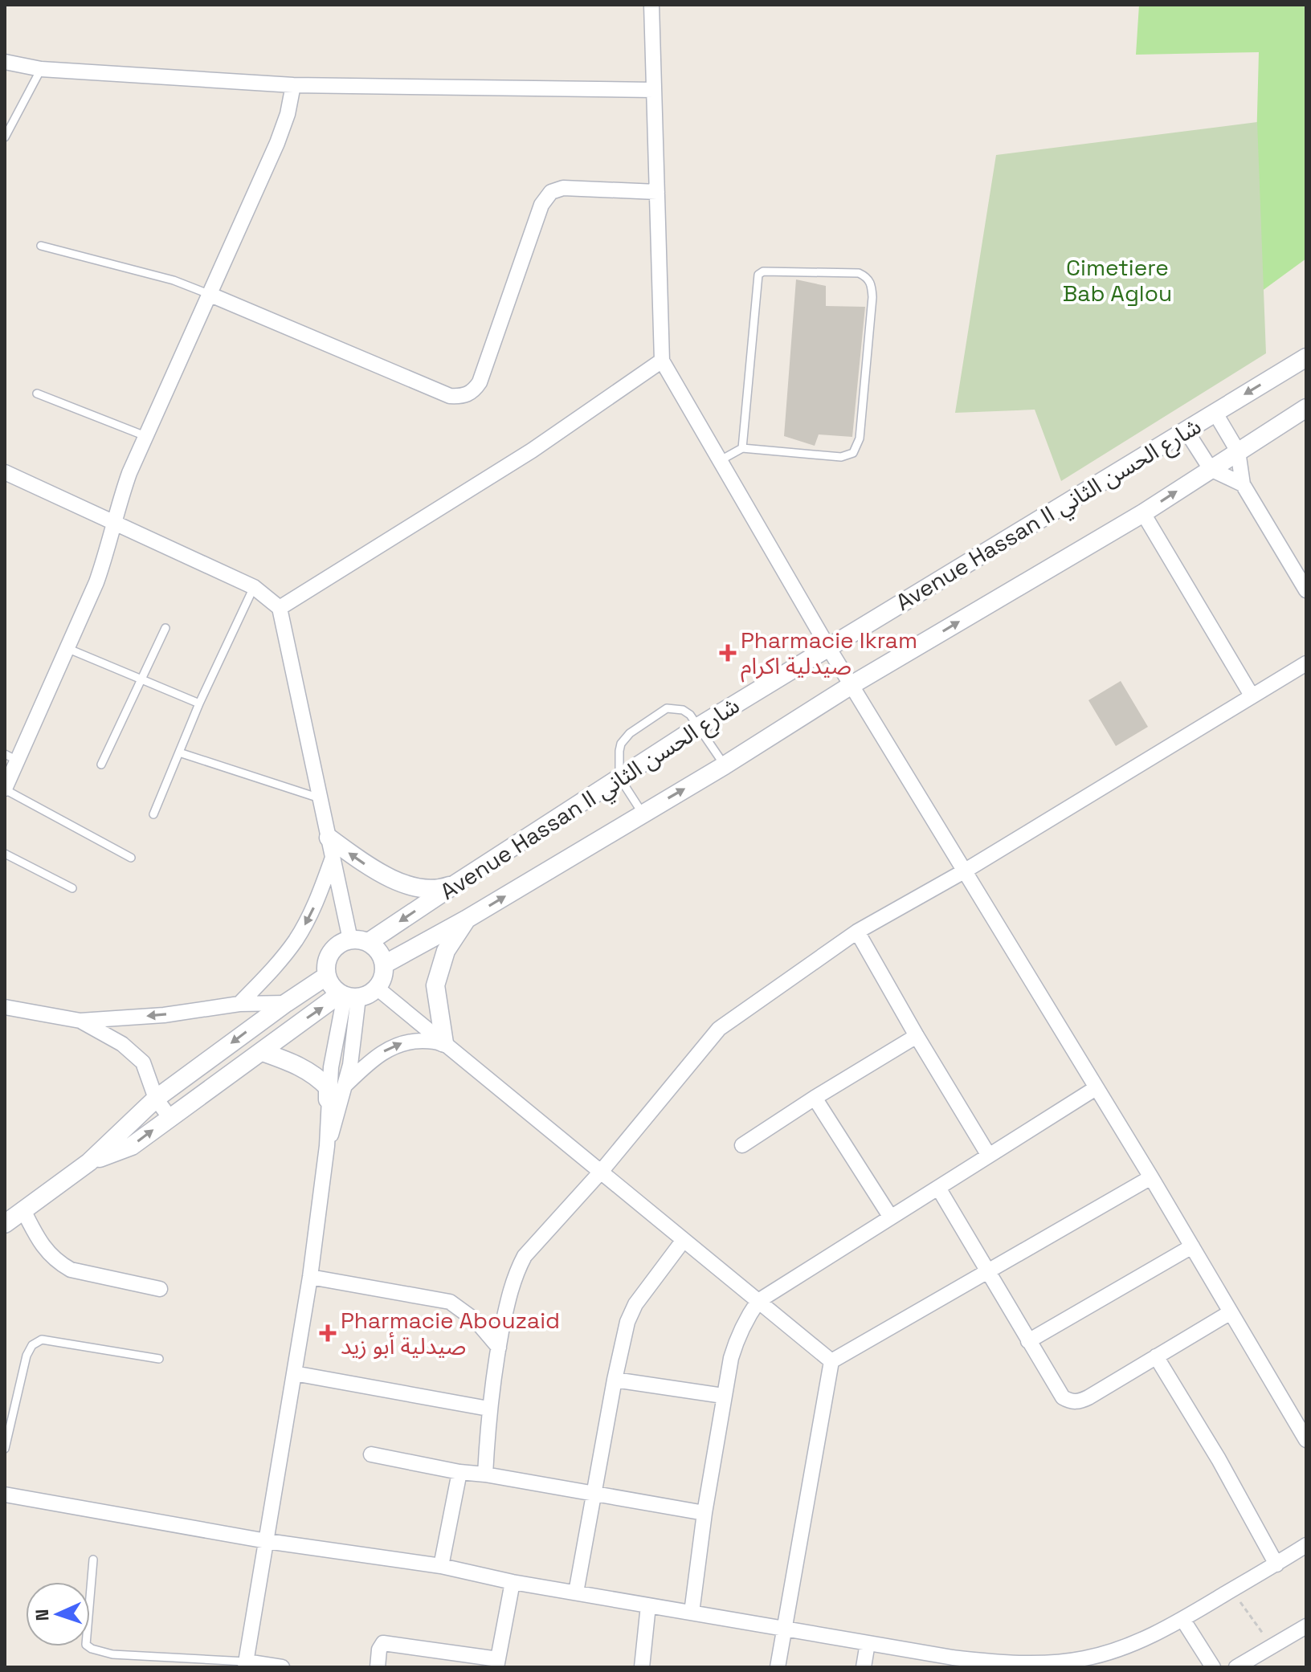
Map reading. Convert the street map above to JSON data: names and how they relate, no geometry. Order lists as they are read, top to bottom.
{
  "streets": {
    "street": ["Avenue Hassan II شارع الحسن الثاني"]
  },
  "parks": ["Cimetiere Bab Aglou"],
  "places": {
    "health": ["Pharmacie Ikram صيدلية اكرام", "Pharmacie Abouzaid صيدلية أبو زيد"]
  },
  "north": "left"
}
